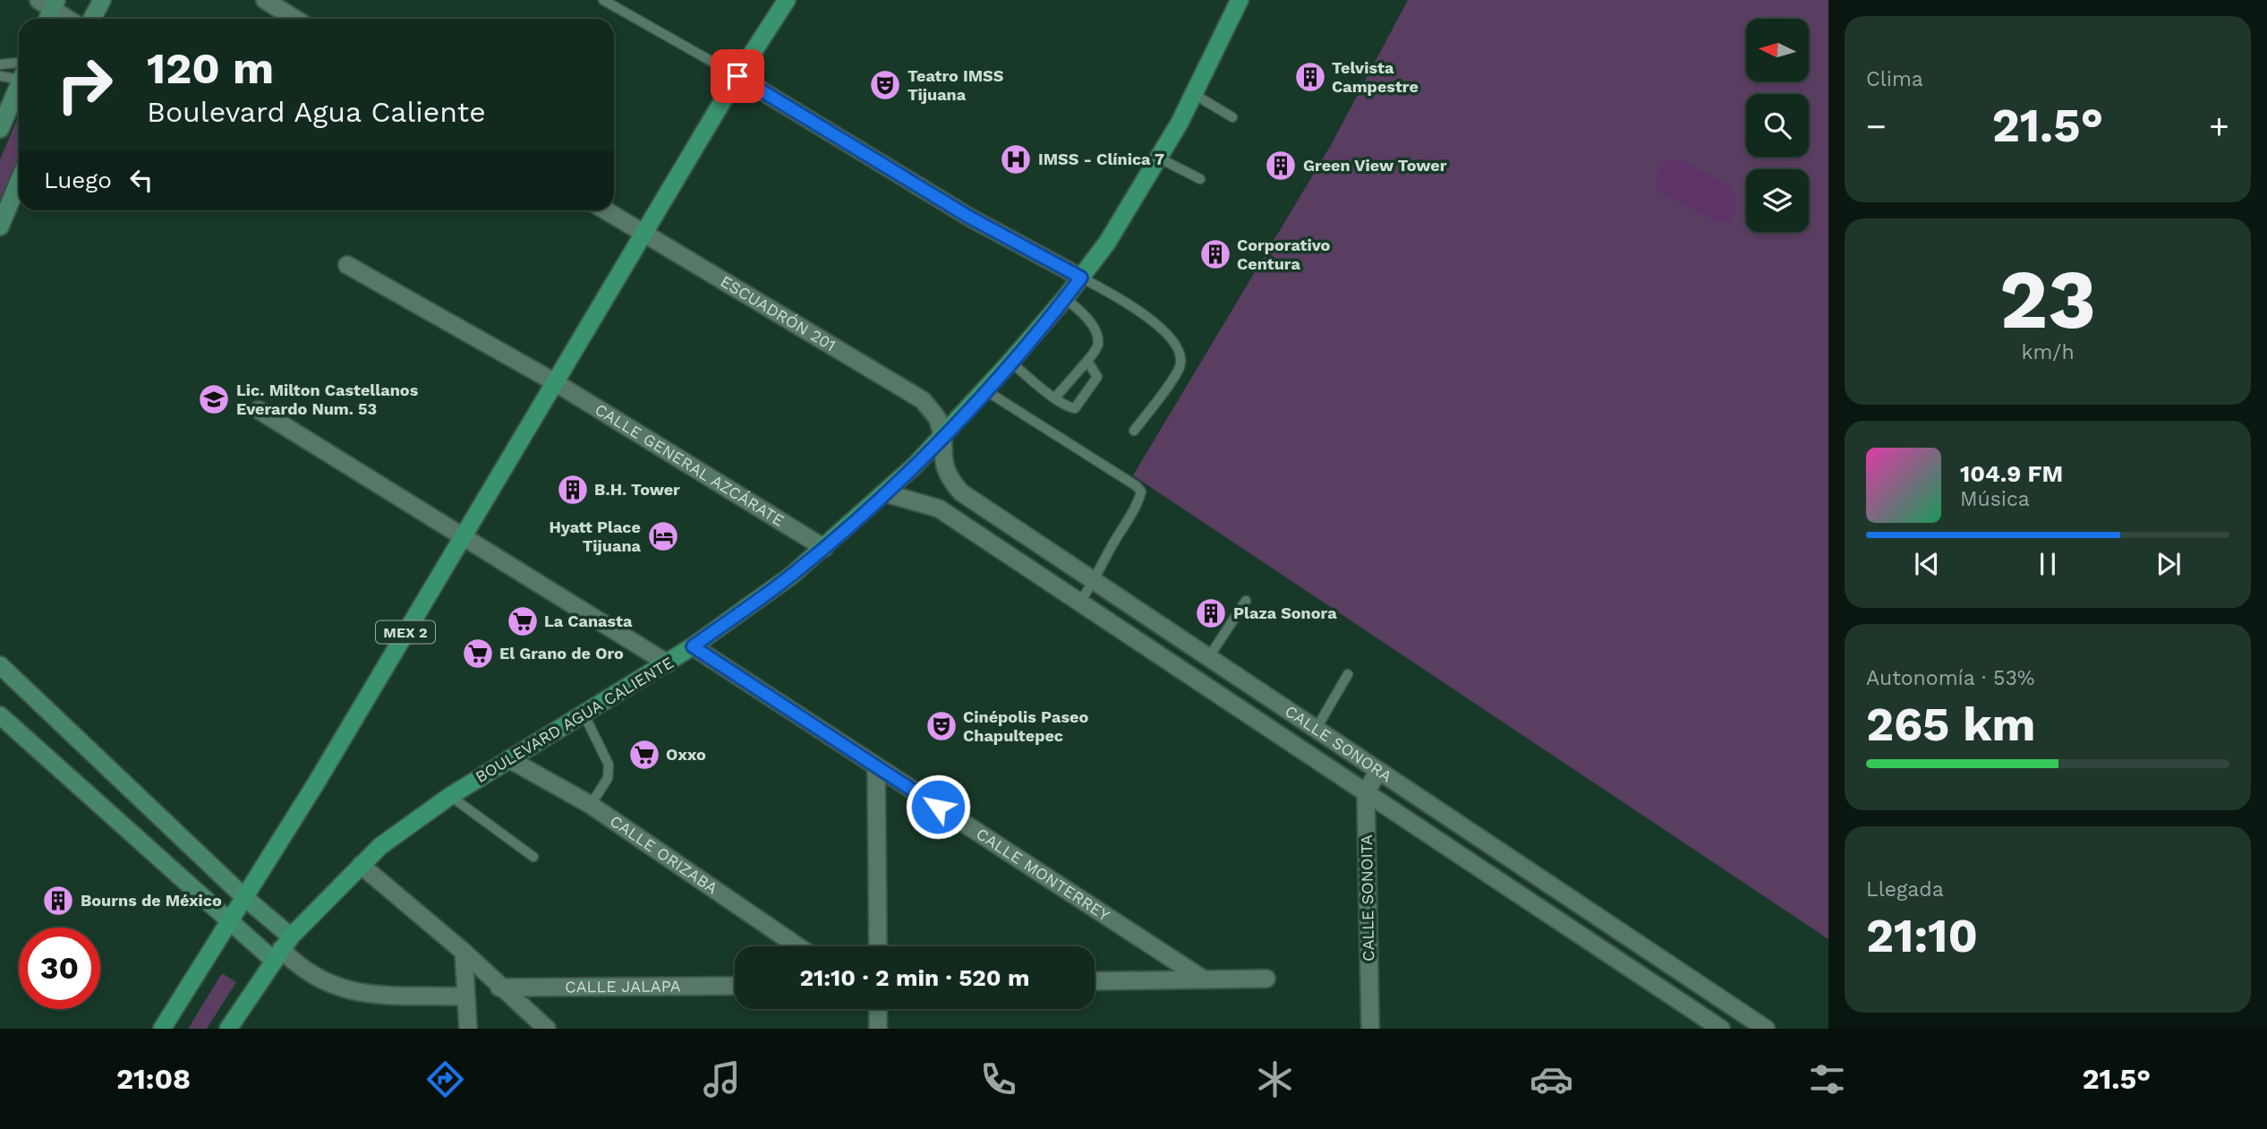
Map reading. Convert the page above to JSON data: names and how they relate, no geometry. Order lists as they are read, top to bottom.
{
  "streets": {
    "main road": ["MEX 2", "BOULEVARD AGUA CALIENTE"],
    "street": [
      "ESCUADRÓN 201",
      "CALLE GENERAL AZCÁRATE",
      "CALLE SONORA",
      "CALLE ORIZABA",
      "CALLE MONTERREY",
      "CALLE SONOITA",
      "CALLE JALAPA"
    ]
  },
  "crossings": [
    ["ESCUADRÓN 201", "MEX 2"],
    ["ESCUADRÓN 201", "BOULEVARD AGUA CALIENTE"],
    ["ESCUADRÓN 201", "CALLE SONORA"],
    ["CALLE GENERAL AZCÁRATE", "MEX 2"],
    ["CALLE GENERAL AZCÁRATE", "BOULEVARD AGUA CALIENTE"],
    ["BOULEVARD AGUA CALIENTE", "CALLE SONORA"],
    ["BOULEVARD AGUA CALIENTE", "CALLE ORIZABA"],
    ["BOULEVARD AGUA CALIENTE", "CALLE MONTERREY"],
    ["CALLE SONORA", "CALLE SONOITA"]
  ],
  "places": {
    "building": [
      "Telvista Campestre",
      "Green View Tower",
      "Corporativo Centura",
      "B.H. Tower",
      "Plaza Sonora",
      "Bourns de México"
    ],
    "theatre": ["Teatro IMSS Tijuana", "Cinépolis Paseo Chapultepec"],
    "hospital": ["IMSS - Clínica 7"],
    "school or university": ["Lic. Milton Castellanos Everardo Num. 53"],
    "hotel": ["Hyatt Place Tijuana"],
    "supermarket": ["La Canasta", "El Grano de Oro", "Oxxo"]
  },
  "north": "left",
  "page": {
    "tile": [
      "Clima",
      ["23", "km/h"],
      ["Autonomía · 53%", "265 km"],
      ["Llegada", "21:10"]
    ],
    "turn": ["120 m", "Boulevard Agua Caliente"],
    "heat": ["−", "21.5°", "+"],
    "then": "Luego",
    "song": ["104.9 FM", "Música"],
    "limit": "30",
    "trip": "21:10 · 2 min · 520 m",
    "tabs": ["21:08", "21.5°"]
  }
}
